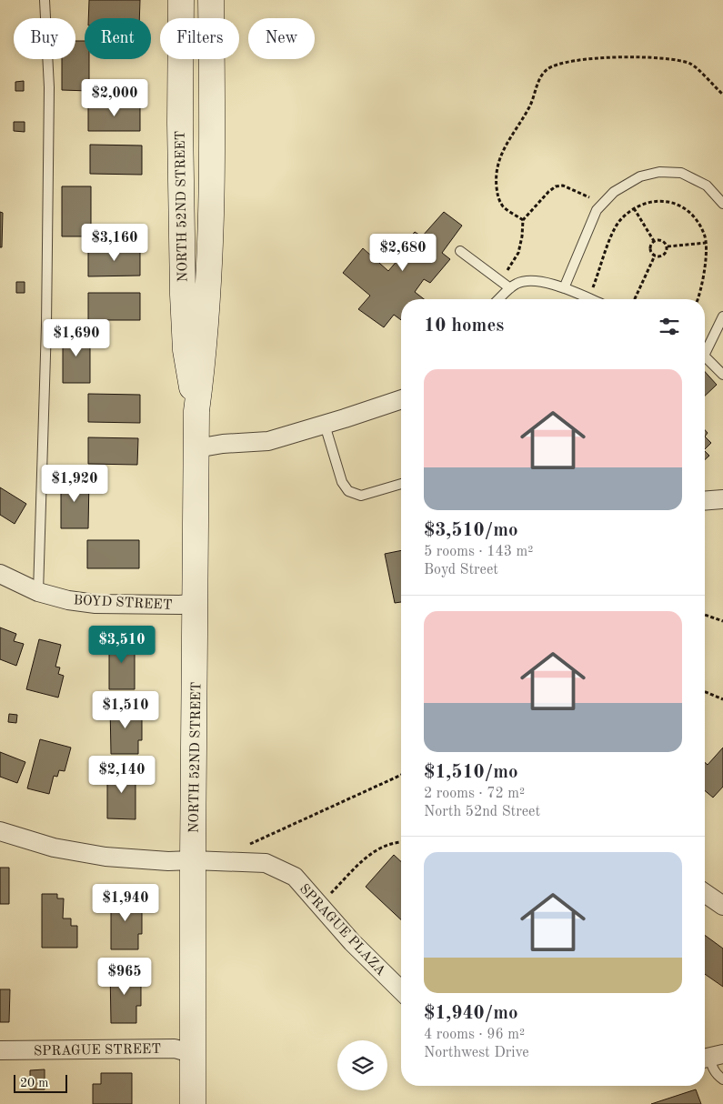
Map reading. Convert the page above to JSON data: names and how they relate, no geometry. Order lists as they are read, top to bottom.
{
  "streets": {
    "main road": ["NORTH 52ND STREET"],
    "street": ["BOYD STREET", "SPRAGUE PLAZA", "SPRAGUE STREET"]
  },
  "crossings": [
    ["NORTH 52ND STREET", "BOYD STREET"],
    ["NORTH 52ND STREET", "SPRAGUE PLAZA"],
    ["NORTH 52ND STREET", "SPRAGUE STREET"]
  ],
  "scale_bar": "20 m",
  "page": {
    "chip": [
      "Buy",
      "Rent",
      "Filters",
      "New"
    ],
    "price": [
      "$2,000",
      "$3,160",
      "$2,680",
      "$1,690",
      "$1,920",
      "$3,510",
      "$1,510",
      "$2,140",
      "$1,940",
      "$965"
    ],
    "heading": "10 homes",
    "list": [
      {
        "name": "$3,510/mo",
        "note": "5 rooms · 143 m² · Boyd Street"
      },
      {
        "name": "$1,510/mo",
        "note": "2 rooms · 72 m² · North 52nd Street"
      },
      {
        "name": "$1,940/mo",
        "note": "4 rooms · 96 m² · Northwest Drive"
      }
    ],
    "scale": "20 m"
  }
}
